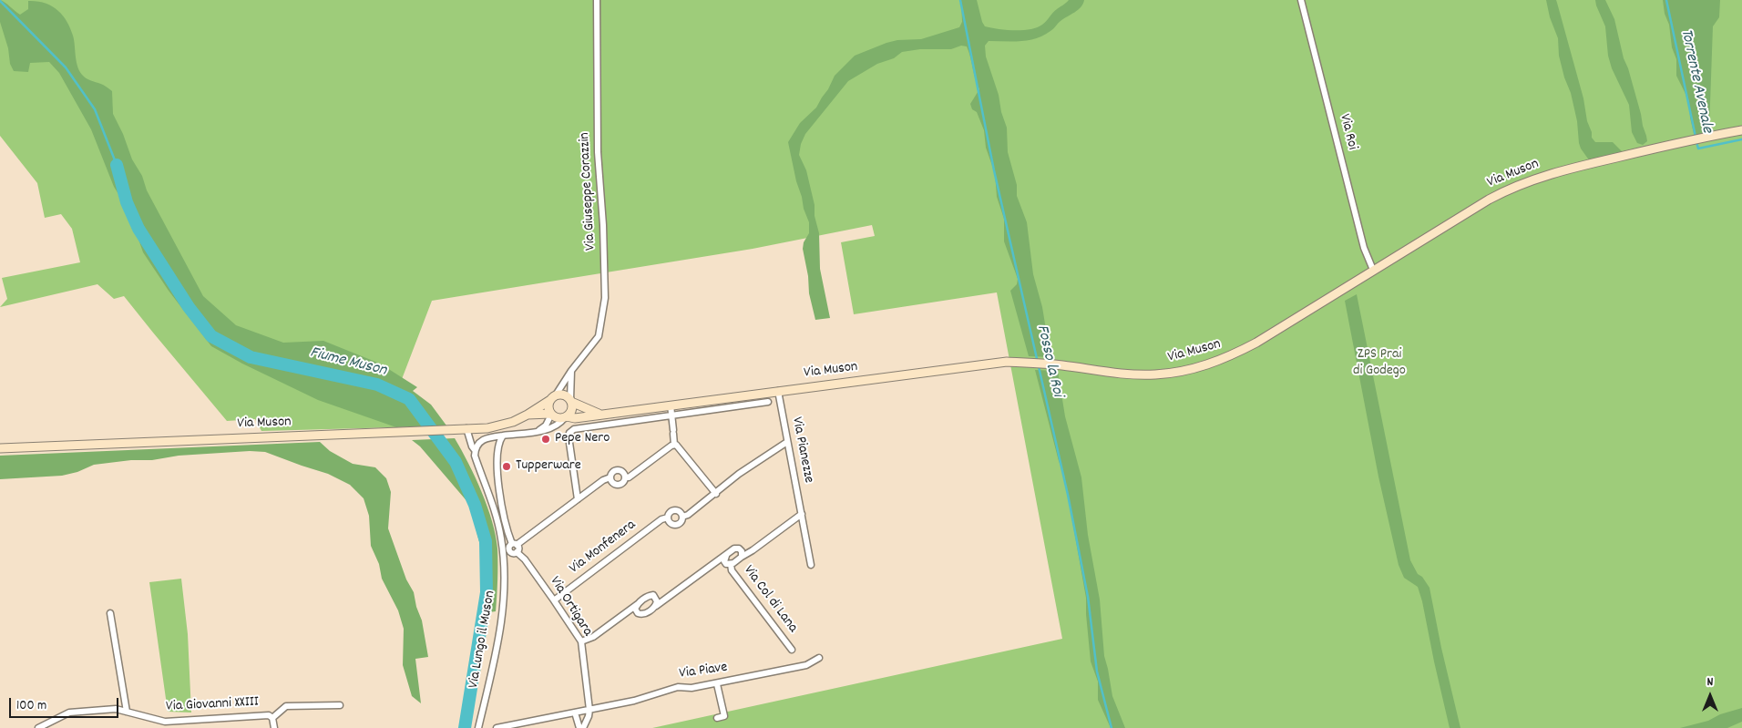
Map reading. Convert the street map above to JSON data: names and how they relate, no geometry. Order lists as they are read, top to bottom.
{
  "streets": {
    "main road": ["Via Muson"],
    "street": [
      "Via Roi",
      "Via Giuseppe Corazzin",
      "Via Pianezze",
      "Via Monfenera",
      "Via Col di Lana",
      "Via Ortigara",
      "Via Lungo il Muson",
      "Via Piave",
      "Via Giovanni XXIII"
    ]
  },
  "crossings": [
    ["Via Roi", "Via Muson"],
    ["Via Muson", "Via Giuseppe Corazzin"],
    ["Via Muson", "Via Pianezze"],
    ["Via Muson", "Via Lungo il Muson"],
    ["Via Pianezze", "Via Monfenera"],
    ["Via Monfenera", "Via Ortigara"],
    ["Via Ortigara", "Via Piave"]
  ],
  "water": ["Torrente Avenale", "Fosso la Roi", "Fiume Muson"],
  "parks": ["ZPS Prai di Godego"],
  "places": ["Pepe Nero", "Tupperware"],
  "scale_bar": "100 m",
  "north": "top"
}
